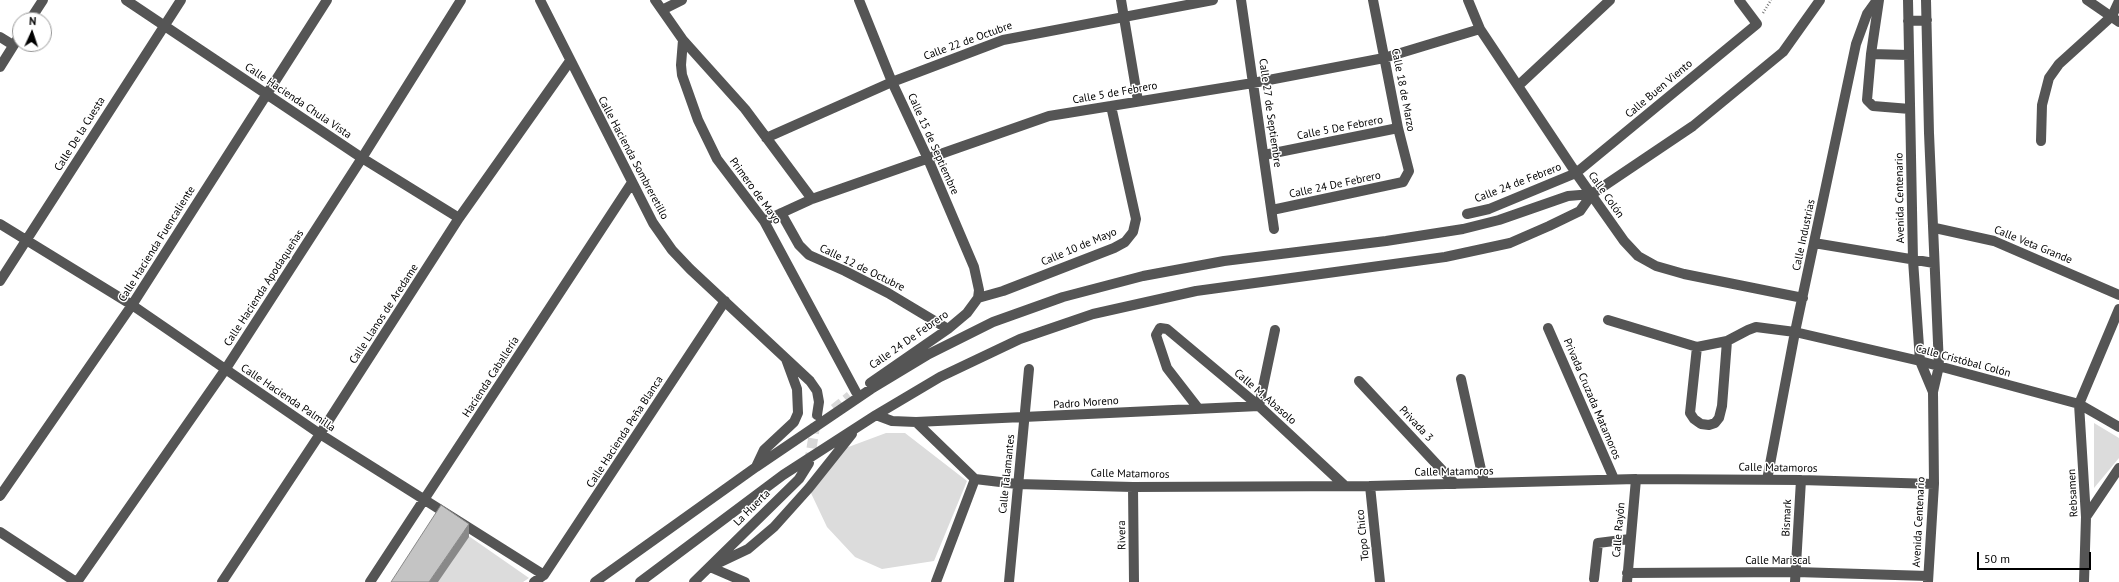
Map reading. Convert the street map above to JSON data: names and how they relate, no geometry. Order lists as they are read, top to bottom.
{
  "streets": {
    "street": [
      "Calle 22 de Octubre",
      "Calle Buen Viento",
      "Calle 18 de Marzo",
      "Calle 5 de Febrero",
      "Calle Hacienda Chula Vista",
      "Calle 27 de Septiembre",
      "Calle 5 De Febrero",
      "Calle De la Cuesta",
      "Calle 15 de Septiembre",
      "Calle Hacienda Sombreretillo",
      "Calle 24 de Febrero",
      "Calle 24 De Febrero",
      "Primero de Mayo",
      "Calle Colón",
      "Avenida Centenario",
      "Calle Industrias",
      "Calle Hacienda Fuencaliente",
      "Calle Veta Grande",
      "Calle 10 de Mayo",
      "Calle 12 de Octubre",
      "Calle Hacienda Apodaqueñas",
      "Calle Llanos de Aredame",
      "Calle Cristóbal Colón",
      "Hacienda Caballería",
      "Calle M. Abasolo",
      "Calle Hacienda Palmilla",
      "Privada Cruzada Matamoros",
      "Padro Moreno",
      "Privada 3",
      "Calle Hacienda Peña Blanca",
      "Calle Matamoros",
      "Calle Talamantes",
      "Rebsamen",
      "La Huerta",
      "Bismark",
      "Calle Rayón",
      "Rivera",
      "Topo Chico",
      "Calle Mariscal"
    ]
  },
  "crossings": [
    ["Calle 22 de Octubre", "Calle 15 de Septiembre"],
    ["Calle Buen Viento", "Calle 24 de Febrero"],
    ["Calle Buen Viento", "Calle Colón"],
    ["Calle 18 de Marzo", "Calle 5 de Febrero"],
    ["Calle 18 de Marzo", "Calle 5 De Febrero"],
    ["Calle 18 de Marzo", "Calle 24 De Febrero"],
    ["Calle 5 de Febrero", "Calle 27 de Septiembre"],
    ["Calle 5 de Febrero", "Calle 15 de Septiembre"],
    ["Calle 5 de Febrero", "Primero de Mayo"],
    ["Calle 5 de Febrero", "Calle Colón"],
    ["Calle 5 de Febrero", "Calle 10 de Mayo"],
    ["Calle 5 de Febrero", "Calle 12 de Octubre"],
    ["Calle Hacienda Chula Vista", "Calle De la Cuesta"],
    ["Calle Hacienda Chula Vista", "Calle Hacienda Fuencaliente"],
    ["Calle Hacienda Chula Vista", "Calle Hacienda Apodaqueñas"],
    ["Calle Hacienda Chula Vista", "Calle Llanos de Aredame"],
    ["Calle 27 de Septiembre", "Calle 5 De Febrero"],
    ["Calle 27 de Septiembre", "Calle 24 De Febrero"],
    ["Calle De la Cuesta", "Calle Hacienda Palmilla"],
    ["Calle 15 de Septiembre", "Calle 24 De Febrero"],
    ["Calle 15 de Septiembre", "Calle 10 de Mayo"],
    ["Calle Hacienda Sombreretillo", "Calle Llanos de Aredame"],
    ["Calle Hacienda Sombreretillo", "Hacienda Caballería"],
    ["Calle Hacienda Sombreretillo", "Calle Hacienda Peña Blanca"],
    ["Calle 24 de Febrero", "Calle Colón"],
    ["Calle 24 De Febrero", "Primero de Mayo"],
    ["Calle 24 De Febrero", "Calle 10 de Mayo"],
    ["Calle 24 De Febrero", "Calle 12 de Octubre"],
    ["Calle Colón", "Calle Industrias"],
    ["Avenida Centenario", "Calle Veta Grande"],
    ["Avenida Centenario", "Calle Cristóbal Colón"],
    ["Avenida Centenario", "Calle Matamoros"],
    ["Avenida Centenario", "Calle Mariscal"],
    ["Calle Industrias", "Calle Cristóbal Colón"],
    ["Calle Industrias", "Calle Matamoros"],
    ["Calle Hacienda Fuencaliente", "Calle Hacienda Palmilla"],
    ["Calle Hacienda Apodaqueñas", "Calle Hacienda Palmilla"],
    ["Calle Llanos de Aredame", "Calle Hacienda Palmilla"],
    ["Calle Cristóbal Colón", "Rebsamen"],
    ["Hacienda Caballería", "Calle Hacienda Palmilla"],
    ["Calle M. Abasolo", "Padro Moreno"],
    ["Calle M. Abasolo", "Calle Matamoros"],
    ["Calle Hacienda Palmilla", "Calle Hacienda Peña Blanca"],
    ["Privada Cruzada Matamoros", "Calle Matamoros"],
    ["Padro Moreno", "Calle Talamantes"],
    ["Privada 3", "Calle Matamoros"],
    ["Calle Matamoros", "Calle Talamantes"],
    ["Calle Matamoros", "Bismark"],
    ["Calle Matamoros", "Calle Rayón"],
    ["Calle Matamoros", "Rivera"],
    ["Calle Matamoros", "Topo Chico"],
    ["Bismark", "Calle Mariscal"],
    ["Calle Rayón", "Calle Mariscal"]
  ],
  "scale_bar": "50 m",
  "north": "top"
}
